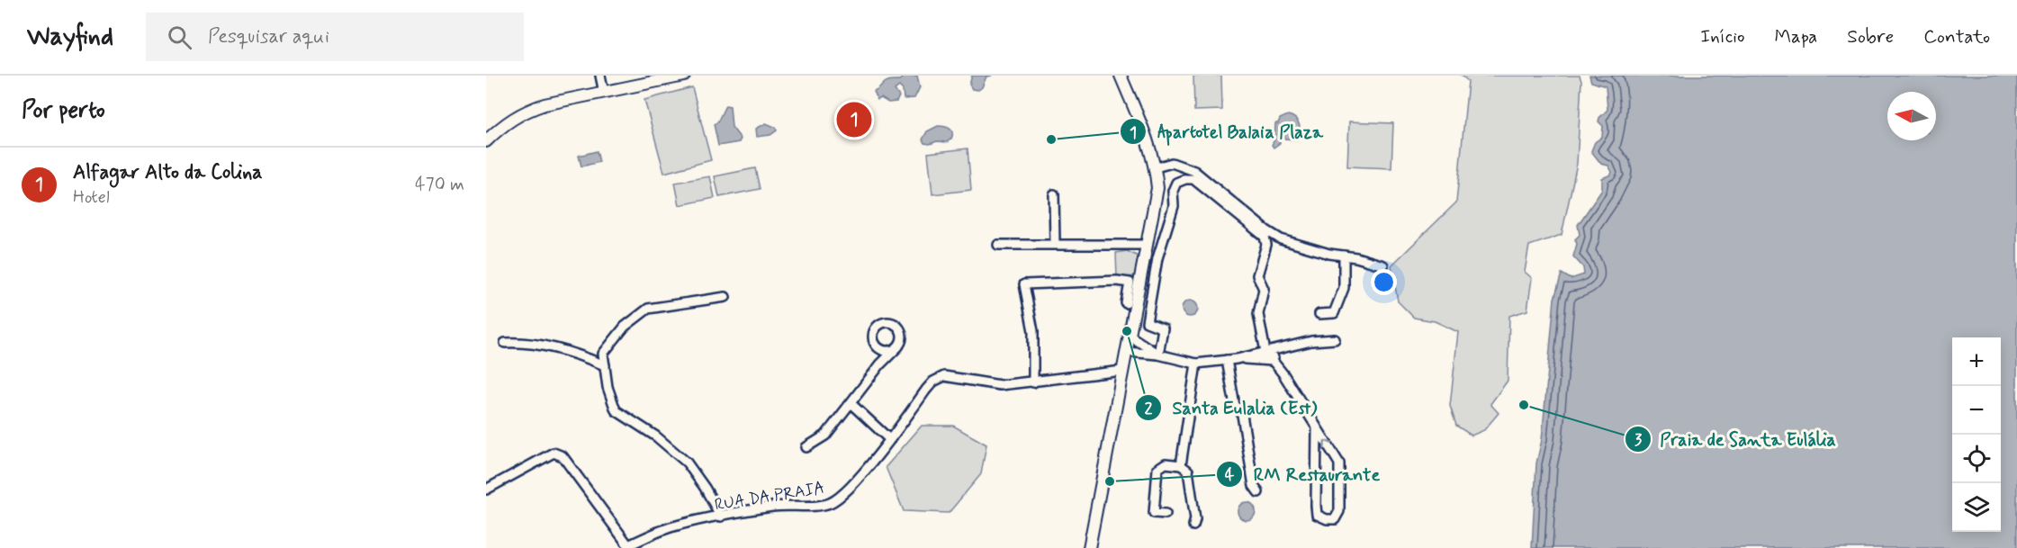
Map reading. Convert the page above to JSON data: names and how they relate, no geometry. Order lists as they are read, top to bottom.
{
  "streets": {
    "street": ["RUA DA PRAIA"]
  },
  "places": [
    "Apartotel Balaia Plaza",
    "Santa Eulalia (Est)",
    "Praia de Santa Eulália",
    "RM Restaurante"
  ],
  "north": "left",
  "page": {
    "header": "Wayfind",
    "search": "Pesquisar aqui",
    "nav": [
      "Início",
      "Mapa",
      "Sobre",
      "Contato"
    ],
    "heading": "Por perto",
    "pins": "1",
    "list": [
      {
        "mark": "1",
        "name": "Alfagar Alto da Colina",
        "note": "Hotel",
        "value": "470 m"
      }
    ],
    "map_buttons": ["+", "−"]
  }
}
